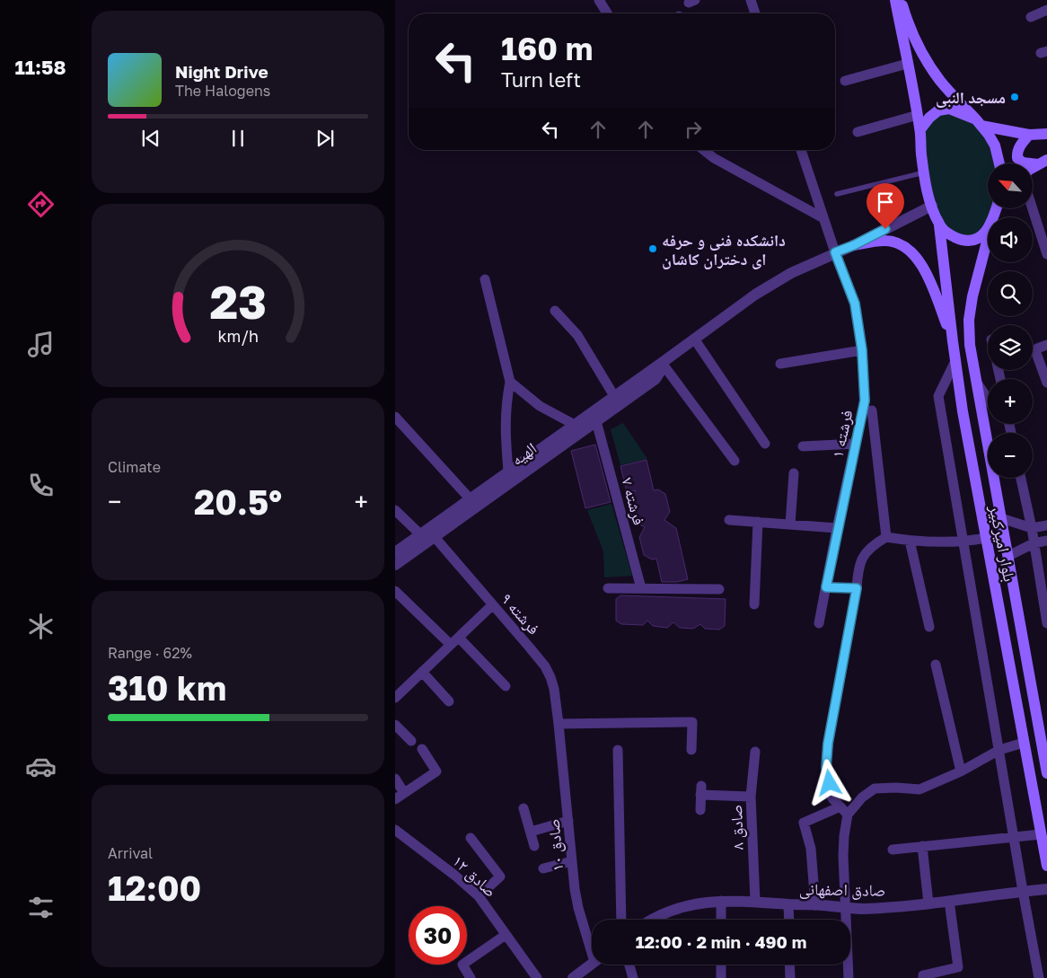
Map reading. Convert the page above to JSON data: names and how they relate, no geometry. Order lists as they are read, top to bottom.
{
  "streets": {
    "main road": ["بلوار امیرکبیر"],
    "street": [
      "فرشته ۱",
      "الهیه",
      "فرشته ۷",
      "فرشته ۹",
      "صادق ۸",
      "صادق ۱۰",
      "صادق ۱۲",
      "صادق اصفهانی"
    ]
  },
  "crossings": [
    ["فرشته ۱", "الهیه"],
    ["الهیه", "فرشته ۷"],
    ["الهیه", "بلوار امیرکبیر"],
    ["الهیه", "فرشته ۹"],
    ["فرشته ۹", "صادق ۱۰"],
    ["صادق ۸", "صادق اصفهانی"]
  ],
  "places": ["مسجد النبی", "دانشکده فنی و حرفه ای دختران کاشان"],
  "north": "top left",
  "page": {
    "tabs": "11:58",
    "turn": ["160 m", "Turn left"],
    "song": ["Night Drive", "The Halogens"],
    "map_buttons": ["+", "−"],
    "tile": [
      "Climate",
      ["Range · 62%", "310 km"],
      ["Arrival", "12:00"]
    ],
    "heat": ["−", "20.5°", "+"],
    "limit": "30",
    "trip": "12:00 · 2 min · 490 m",
    "gauge": ["23", "km/h"]
  }
}
